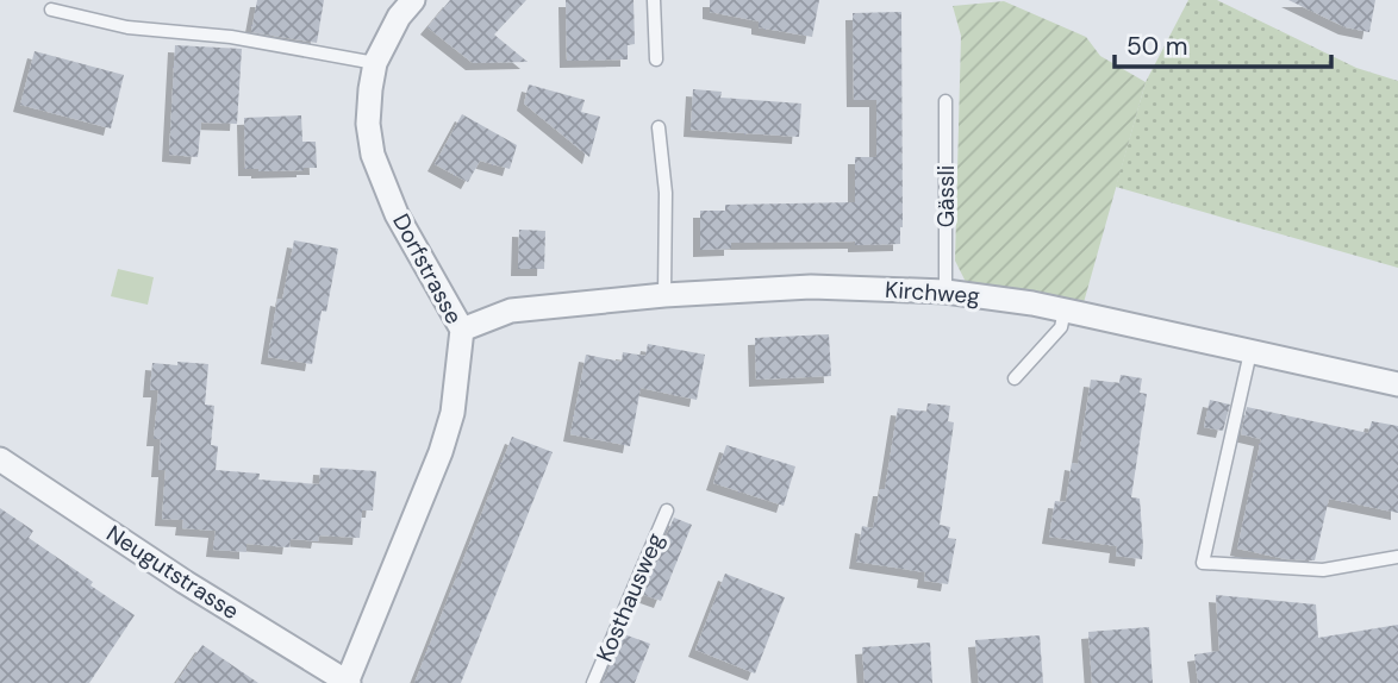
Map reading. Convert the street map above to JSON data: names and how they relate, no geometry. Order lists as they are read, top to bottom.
{
  "streets": {
    "street": ["Dorfstrasse", "Kirchweg", "Neugutstrasse"],
    "lane": ["Gässli", "Kosthausweg"]
  },
  "crossings": [
    ["Gässli", "Kirchweg"],
    ["Dorfstrasse", "Kirchweg"],
    ["Dorfstrasse", "Neugutstrasse"]
  ],
  "scale_bar": "50 m"
}
